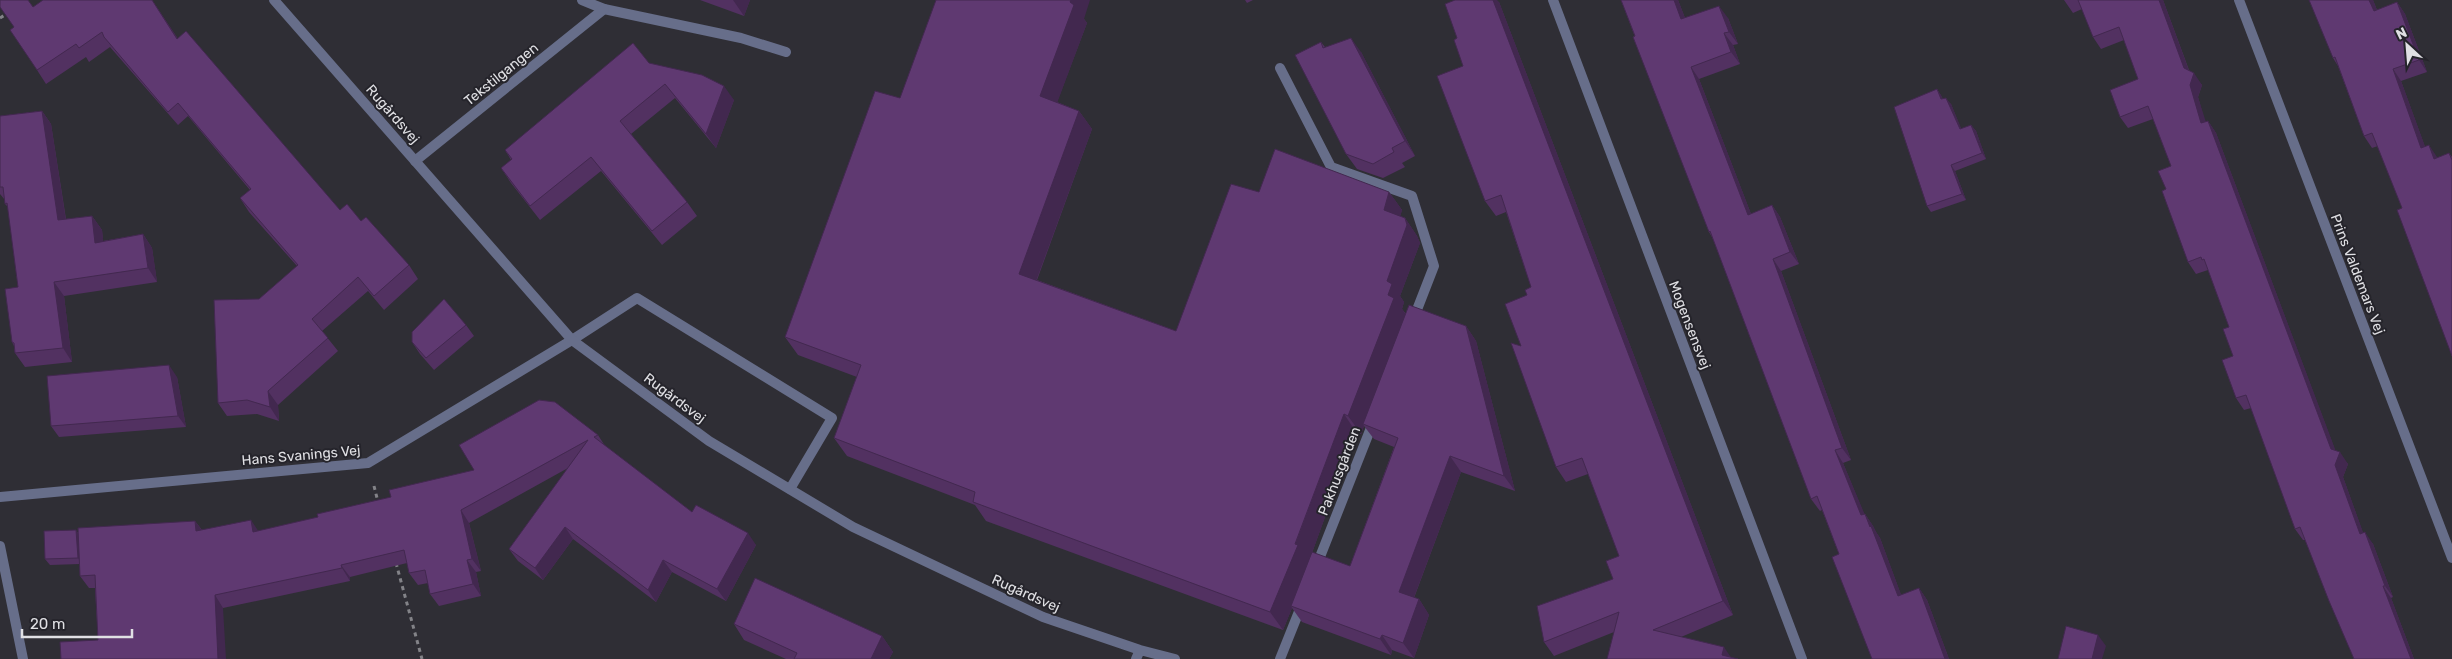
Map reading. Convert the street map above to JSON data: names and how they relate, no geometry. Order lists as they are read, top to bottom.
{
  "streets": {
    "street": [
      "Tekstilgangen",
      "Rugårdsvej",
      "Prins Valdemars Vej",
      "Mogensensvej",
      "Hans Svanings Vej",
      "Pakhusgården"
    ]
  },
  "crossings": [
    ["Tekstilgangen", "Rugårdsvej"],
    ["Rugårdsvej", "Hans Svanings Vej"]
  ],
  "scale_bar": "20 m",
  "north": "top left"
}
